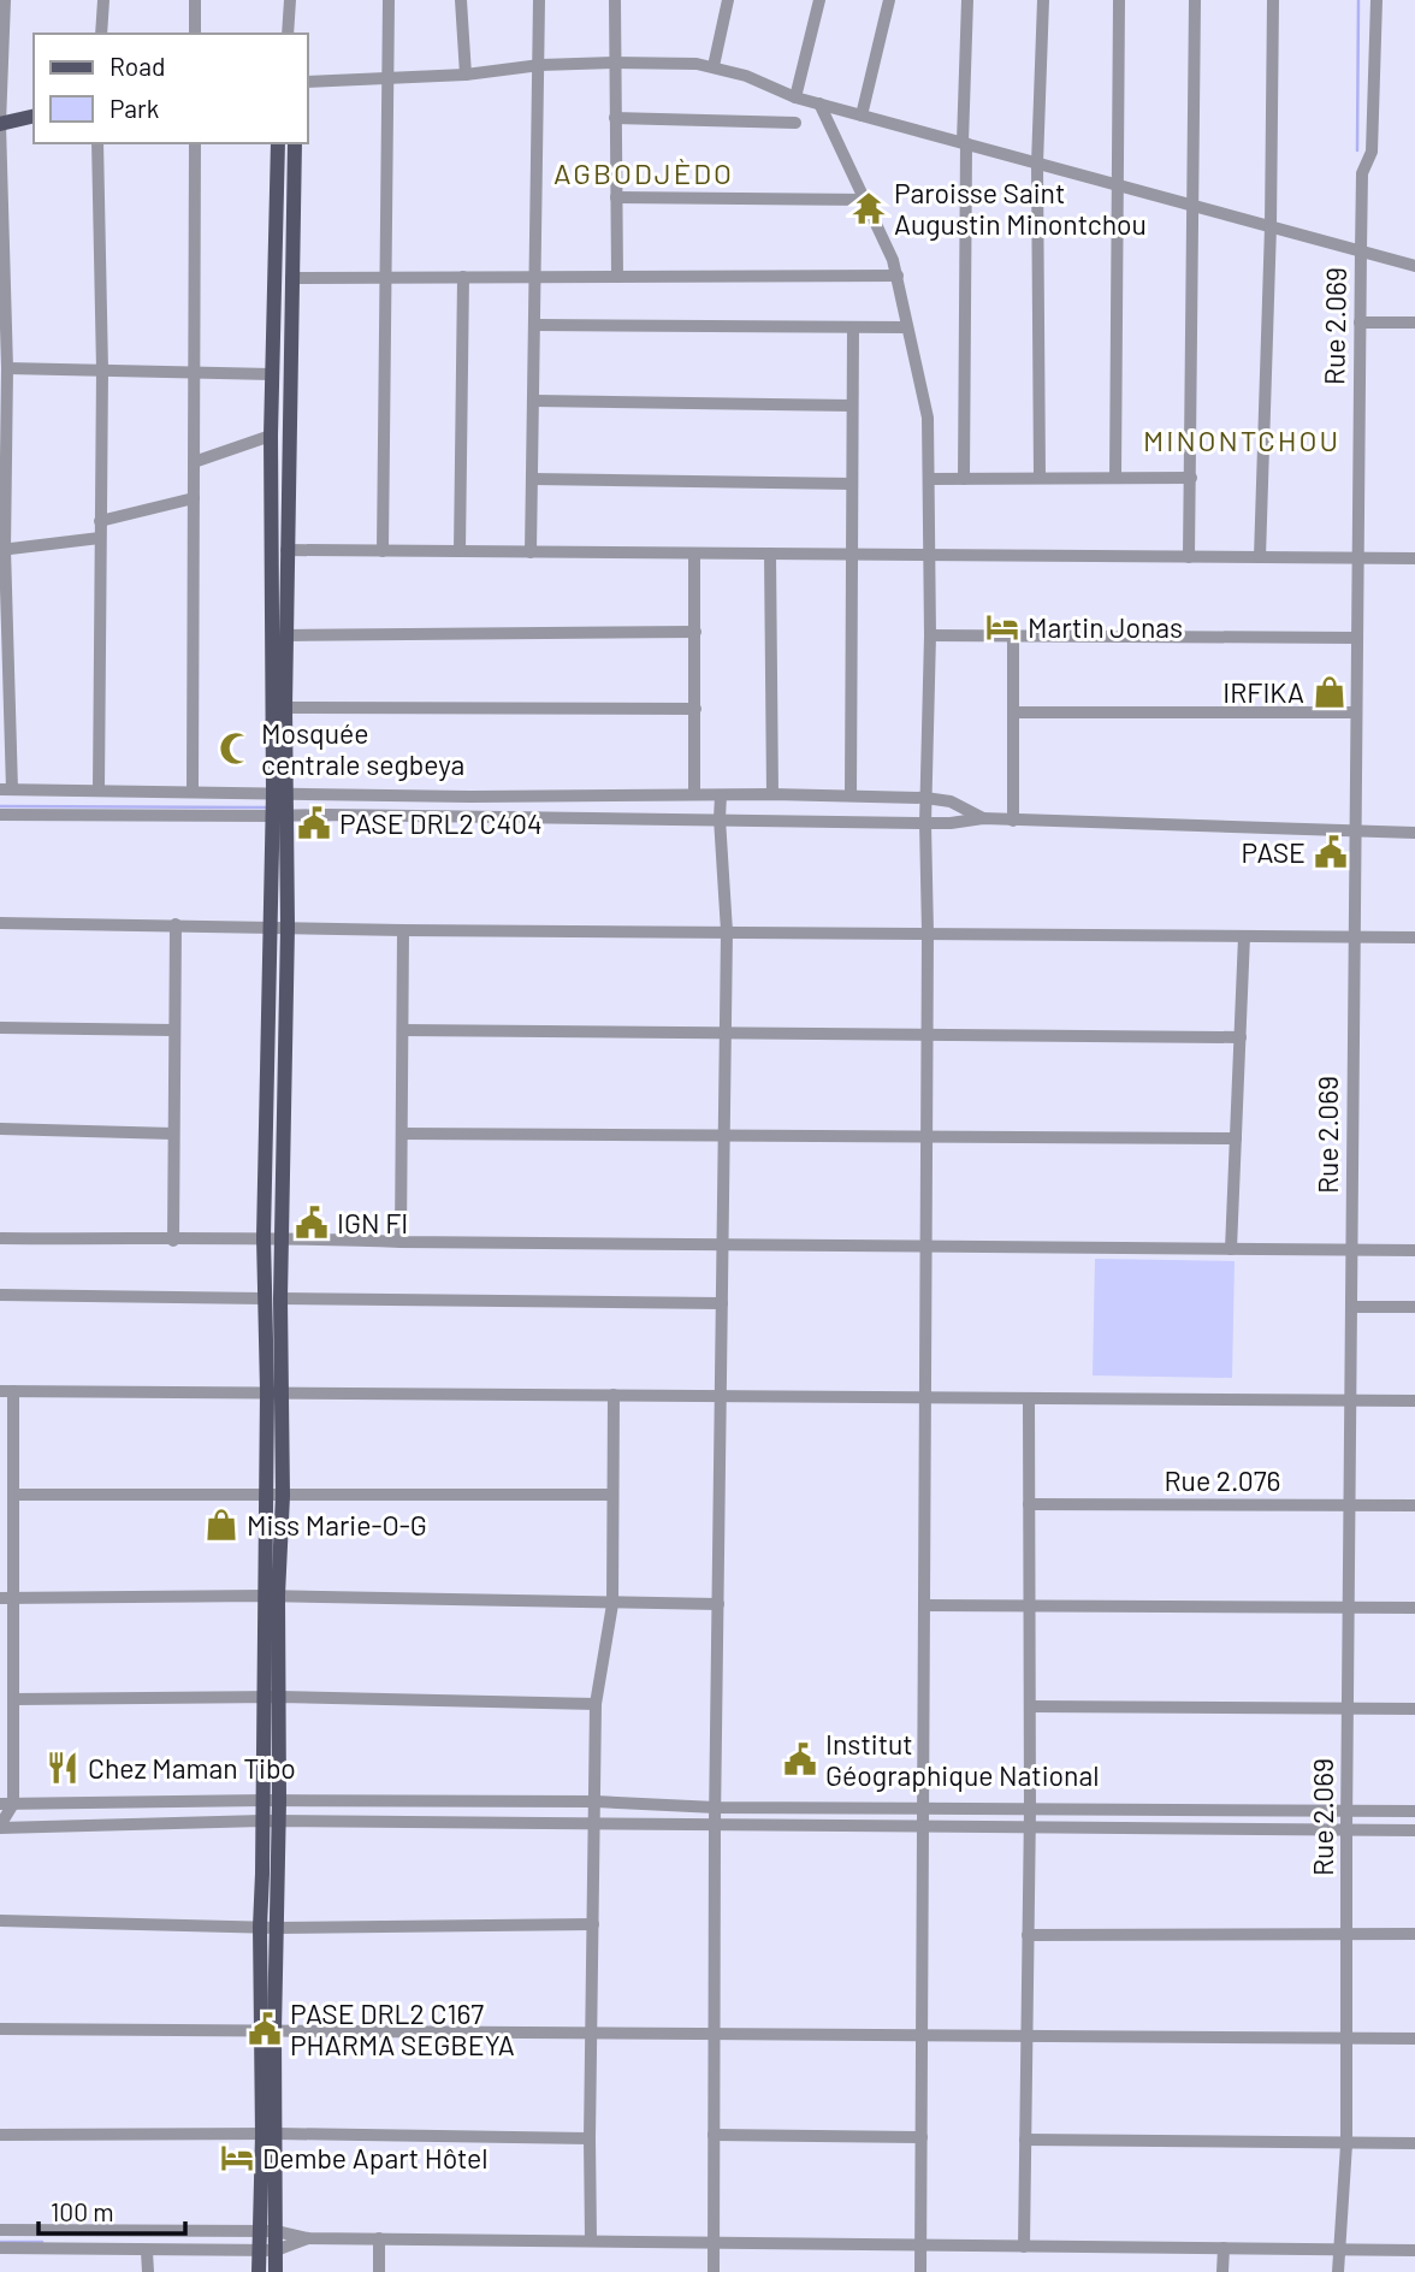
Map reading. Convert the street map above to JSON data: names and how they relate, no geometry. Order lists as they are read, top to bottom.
{
  "streets": {
    "street": ["Rue 2.069", "Rue 2.076"]
  },
  "crossings": [
    ["Rue 2.069", "Rue 2.076"]
  ],
  "districts": ["AGBODJÈDO", "MINONTCHOU"],
  "places": {
    "temple": ["Paroisse Saint Augustin Minontchou"],
    "hotel": ["Martin Jonas", "Dembe Apart Hôtel"],
    "shop": ["IRFIKA", "Miss Marie-O-G"],
    "mosque": ["Mosquée centrale segbeya"],
    "public building": [
      "PASE DRL2 C404",
      "PASE",
      "IGN FI",
      "Institut Géographique National",
      "PASE DRL2 C167 PHARMA SEGBEYA"
    ],
    "restaurant": ["Chez Maman Tibo"]
  },
  "legend": ["Road", "Park"],
  "scale_bar": "100 m"
}
